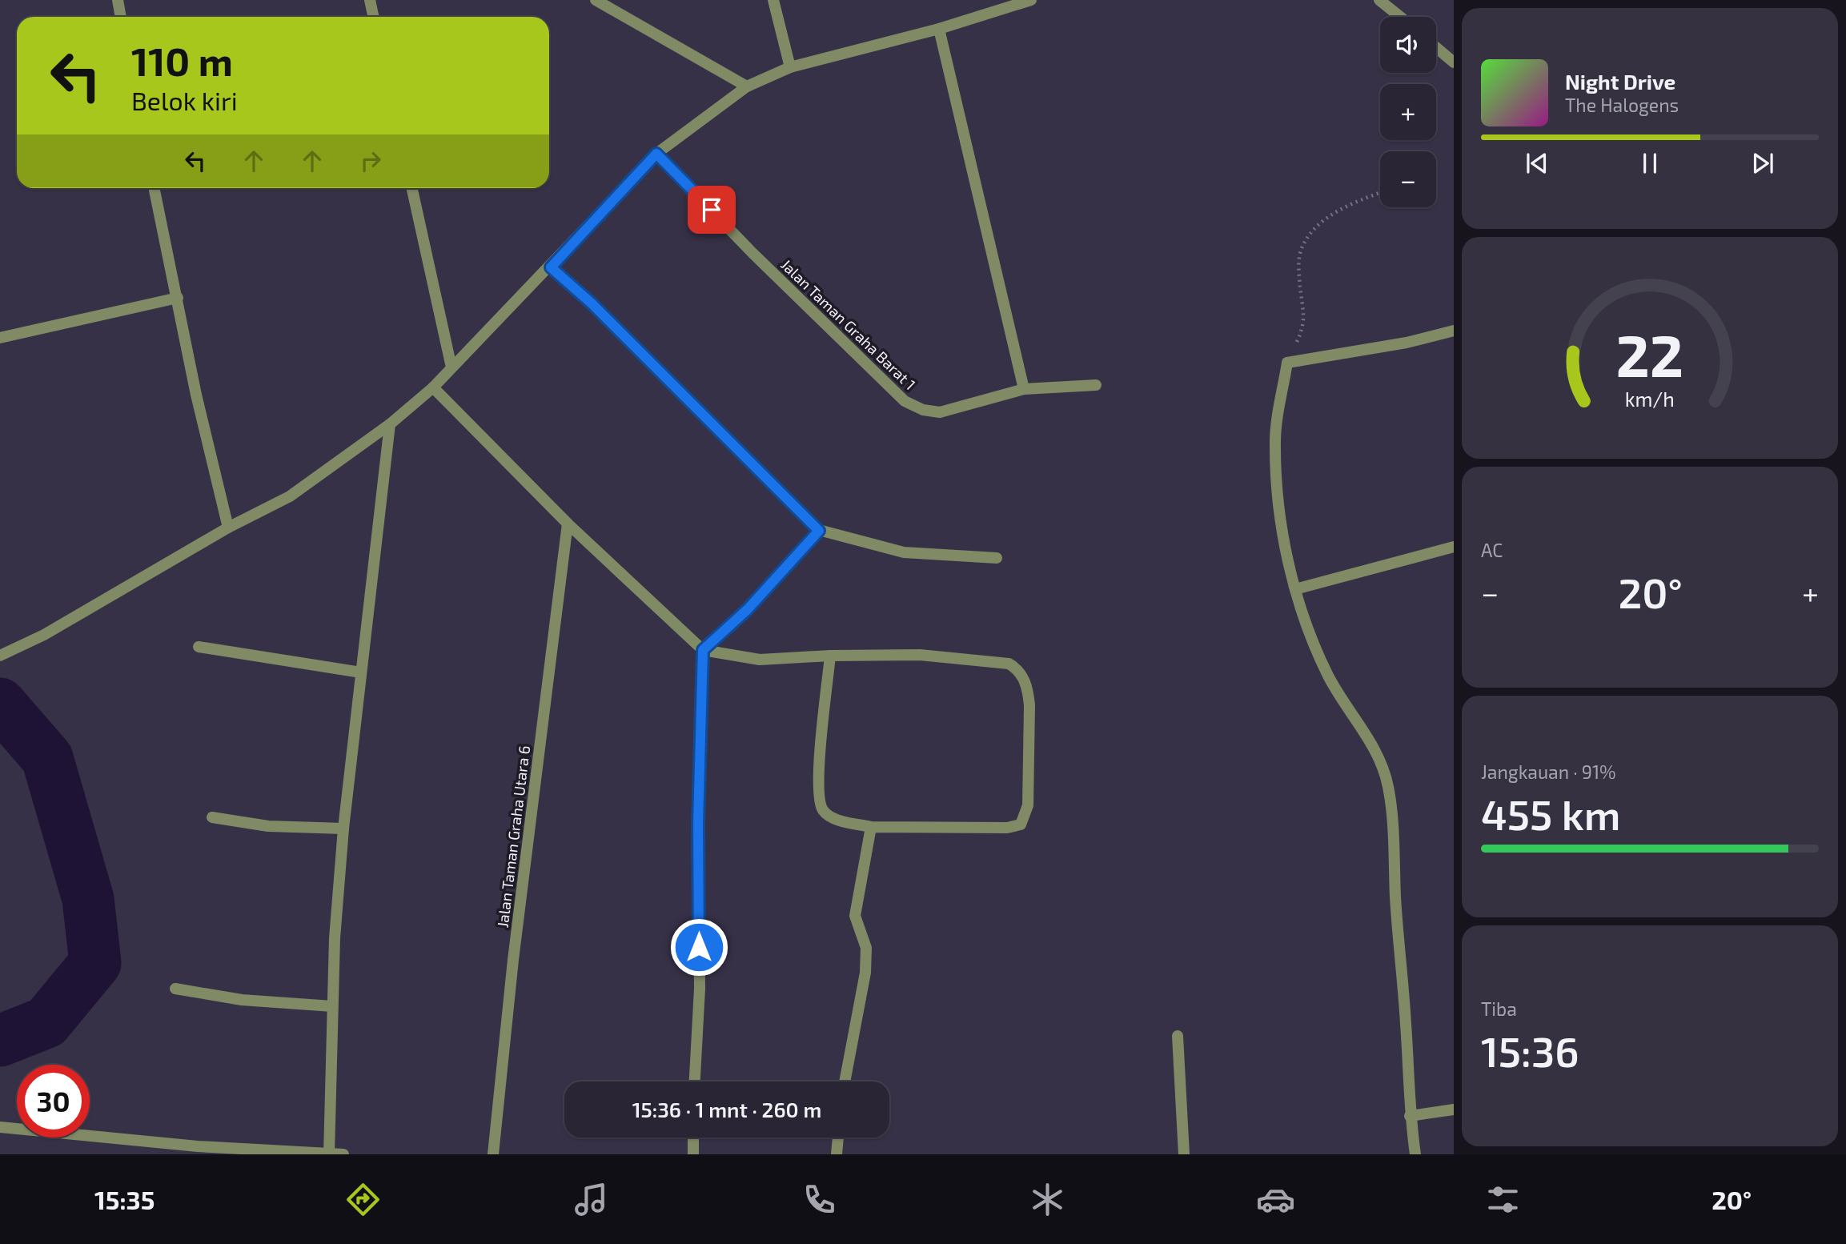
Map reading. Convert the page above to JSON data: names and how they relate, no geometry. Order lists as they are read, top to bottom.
{
  "streets": {
    "street": ["Jalan Taman Graha Barat 1", "Jalan Taman Graha Utara 6"]
  },
  "page": {
    "map_buttons": ["+", "−"],
    "turn": ["110 m", "Belok kiri"],
    "song": ["Night Drive", "The Halogens"],
    "tile": [
      "AC",
      ["Jangkauan · 91%", "455 km"],
      ["Tiba", "15:36"]
    ],
    "heat": ["−", "20°", "+"],
    "limit": "30",
    "trip": "15:36 · 1 mnt · 260 m",
    "tabs": ["15:35", "20°"],
    "gauge": ["22", "km/h"]
  }
}
